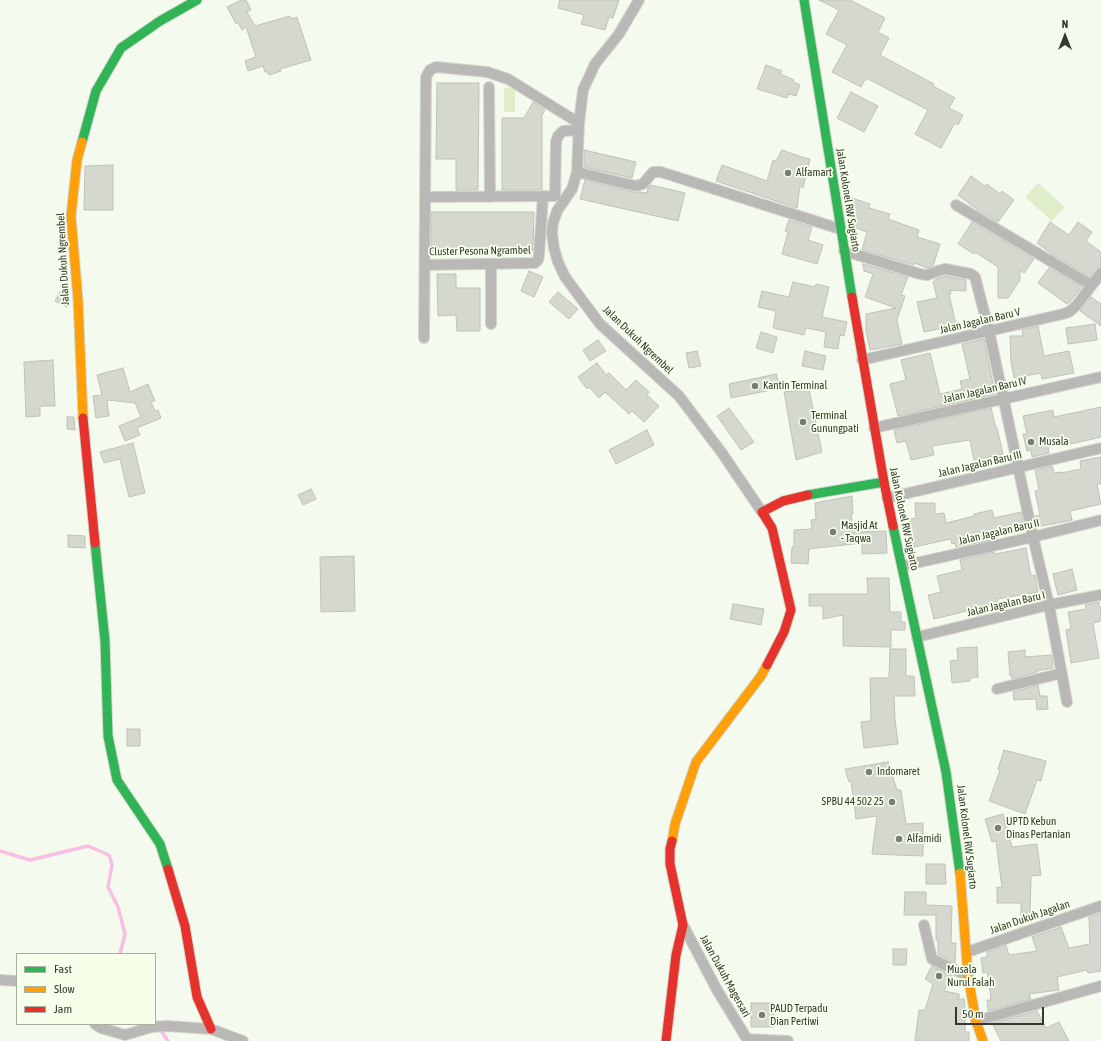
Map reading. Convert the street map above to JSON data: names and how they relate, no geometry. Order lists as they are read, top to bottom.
{
  "streets": {
    "street": [
      "Jalan Kolonel RW Sugiarto",
      "Cluster Pesona Ngrambel",
      "Jalan Dukuh Ngrembel",
      "Jalan Jagalan Baru V",
      "Jalan Jagalan Baru IV",
      "Jalan Jagalan Baru III",
      "Jalan Jagalan Baru II",
      "Jalan Jagalan Baru I",
      "Jalan Dukuh Jagalan",
      "Jalan Dukuh Magersari"
    ]
  },
  "crossings": [
    ["Jalan Kolonel RW Sugiarto", "Jalan Jagalan Baru V"],
    ["Jalan Kolonel RW Sugiarto", "Jalan Jagalan Baru IV"],
    ["Jalan Kolonel RW Sugiarto", "Jalan Jagalan Baru III"],
    ["Jalan Kolonel RW Sugiarto", "Jalan Jagalan Baru II"],
    ["Jalan Kolonel RW Sugiarto", "Jalan Jagalan Baru I"],
    ["Jalan Kolonel RW Sugiarto", "Jalan Dukuh Jagalan"],
    ["Cluster Pesona Ngrambel", "Jalan Dukuh Ngrembel"]
  ],
  "places": [
    "Alfamart",
    "Kantin Terminal",
    "Terminal Gunungpati",
    "Musala",
    "Masjid At - Taqwa",
    "Indomaret",
    "SPBU 44 502 25",
    "UPTD Kebun Dinas Pertanian",
    "Alfamidi",
    "Musala Nurul Falah",
    "PAUD Terpadu Dian Pertiwi"
  ],
  "legend": ["Fast", "Slow", "Jam"],
  "scale_bar": "50 m",
  "north": "top"
}
